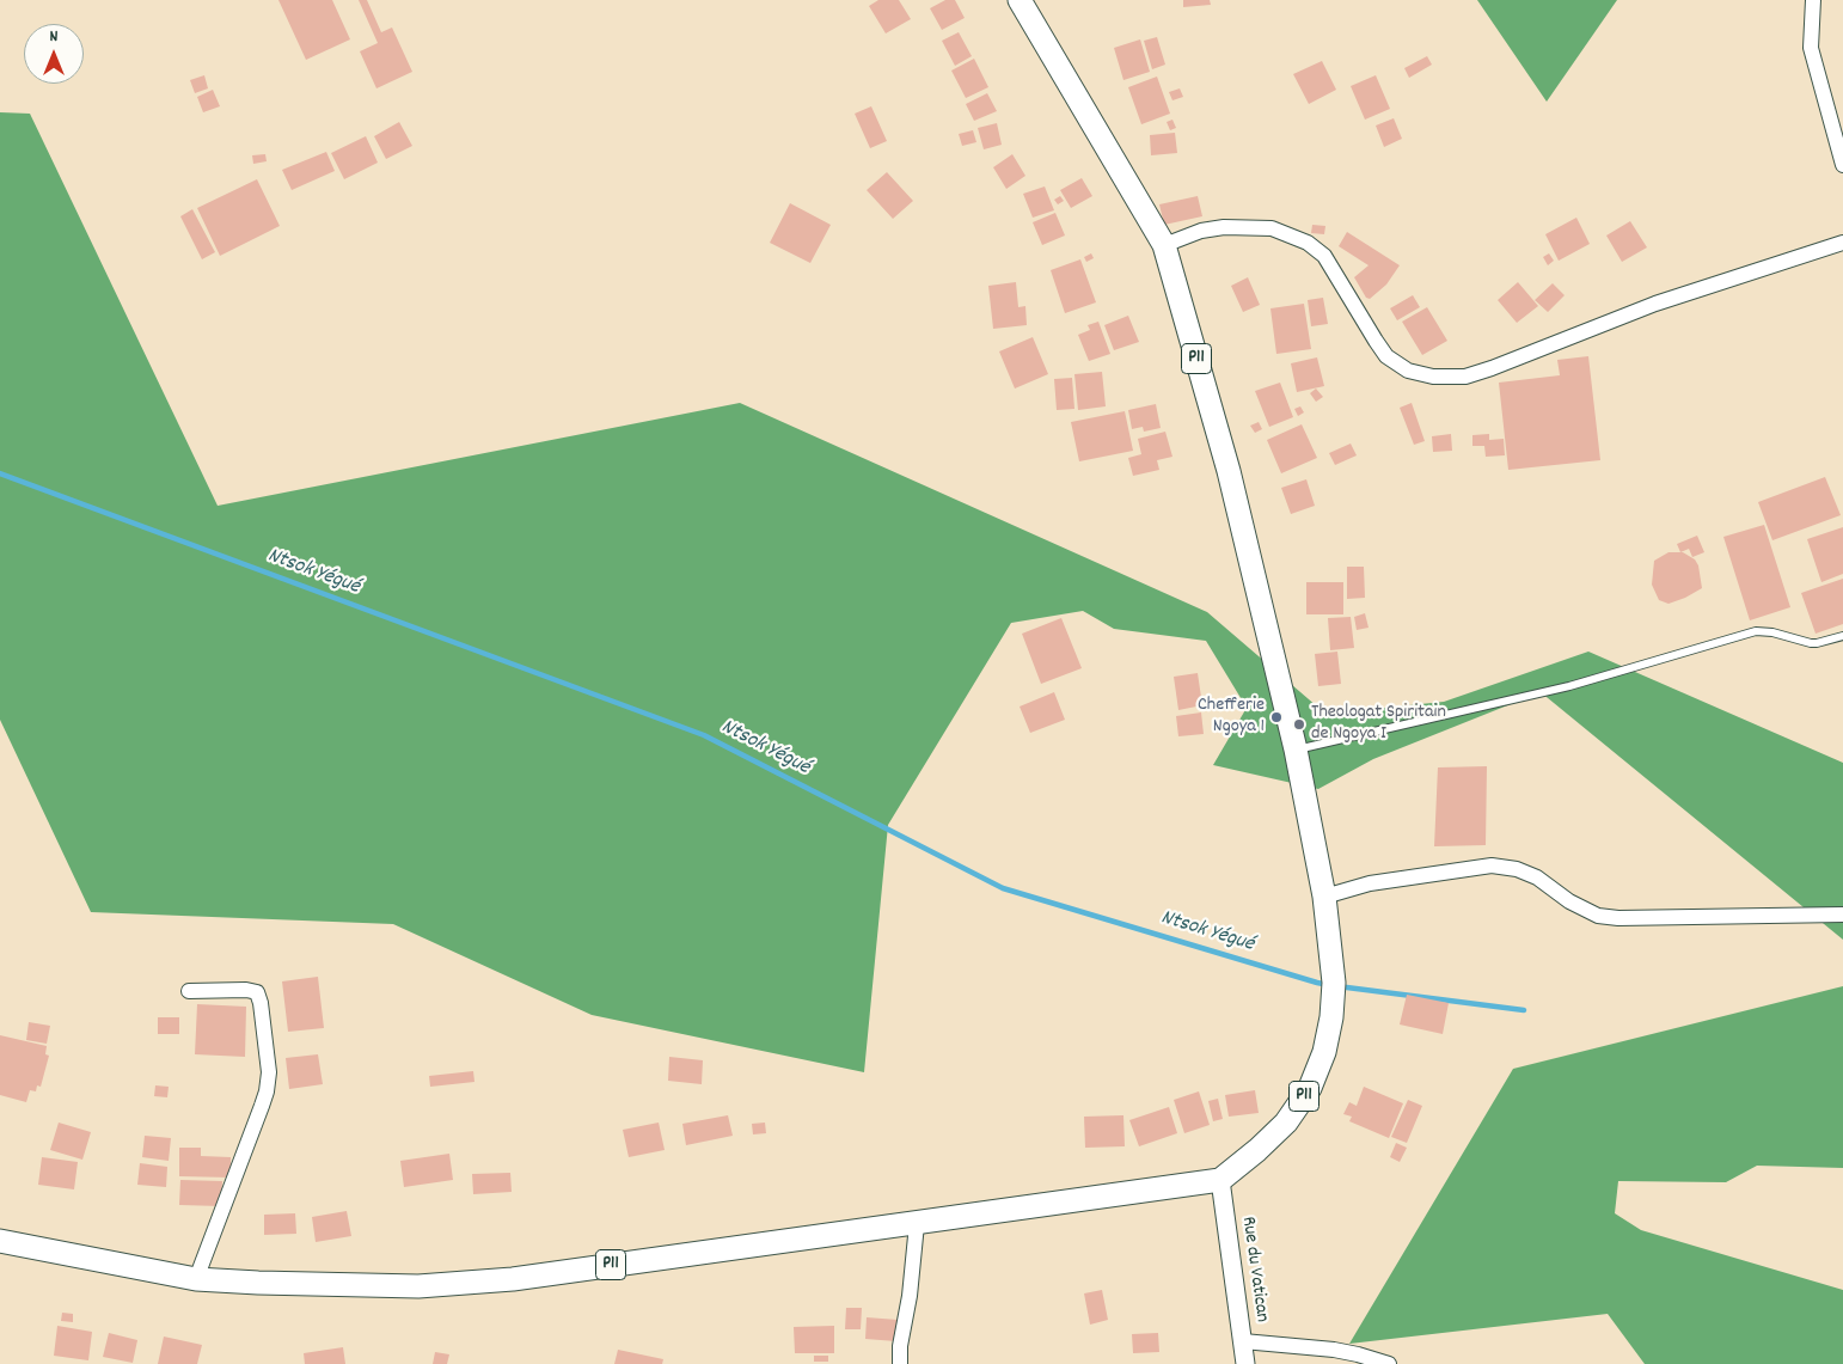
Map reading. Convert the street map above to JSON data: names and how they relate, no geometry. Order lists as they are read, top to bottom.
{
  "streets": {
    "main road": ["P11"],
    "street": ["Rue du Vatican"]
  },
  "crossings": [
    ["P11", "Rue du Vatican"]
  ],
  "water": ["Ntsok Yégué"],
  "places": ["Chefferie Ngoya 1", "Theologat Spiritain de Ngoya I"],
  "north": "top"
}
